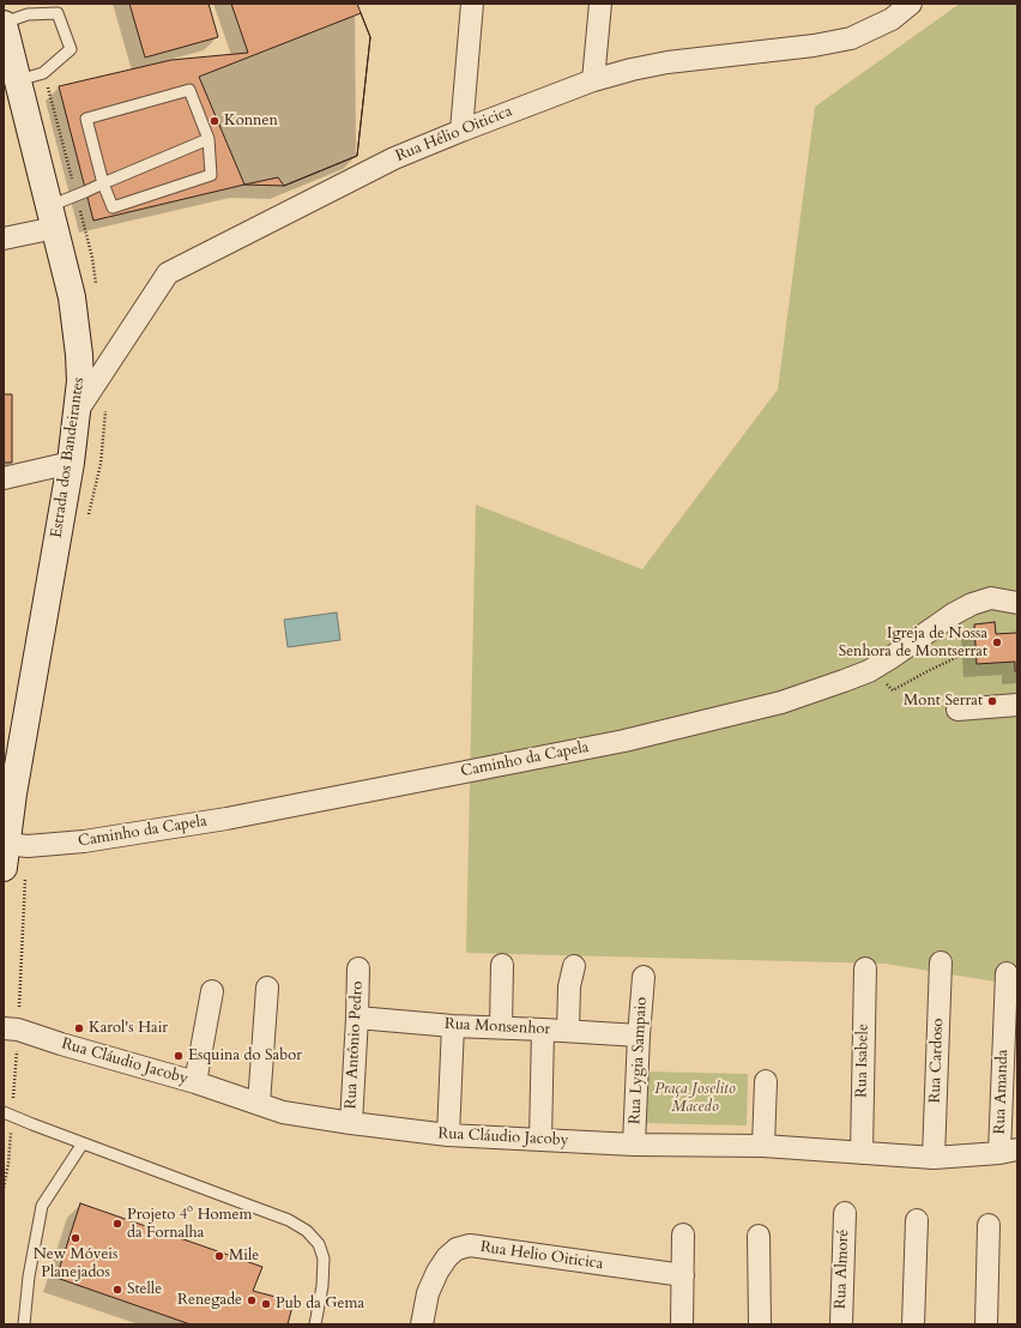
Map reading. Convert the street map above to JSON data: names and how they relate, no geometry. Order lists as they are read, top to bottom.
{
  "streets": {
    "main road": ["Estrada dos Bandeirantes"],
    "street": [
      "Rua Hélio Oiticica",
      "Caminho da Capela",
      "Rua Monsenhor",
      "Rua Antônio Pedro",
      "Rua Lygia Sampaio",
      "Rua Isabele",
      "Rua Cardoso",
      "Rua Cláudio Jacoby",
      "Rua Amanda",
      "Rua Helio Oiticica",
      "Rua Almoré"
    ]
  },
  "crossings": [
    ["Rua Hélio Oiticica", "Estrada dos Bandeirantes"],
    ["Estrada dos Bandeirantes", "Caminho da Capela"],
    ["Rua Monsenhor", "Rua Antônio Pedro"],
    ["Rua Monsenhor", "Rua Lygia Sampaio"],
    ["Rua Antônio Pedro", "Rua Cláudio Jacoby"],
    ["Rua Lygia Sampaio", "Rua Cláudio Jacoby"],
    ["Rua Isabele", "Rua Cláudio Jacoby"],
    ["Rua Cardoso", "Rua Cláudio Jacoby"],
    ["Rua Cláudio Jacoby", "Rua Amanda"]
  ],
  "parks": ["Praça Joselito Macedo"],
  "places": [
    "Konnen",
    "Igreja de Nossa Senhora de Montserrat",
    "Mont Serrat",
    "Karol's Hair",
    "Esquina do Sabor",
    "Projeto 4º Homem da Fornalha",
    "New Móveis Planejados",
    "Mile",
    "Stelle",
    "Renegade",
    "Pub da Gema"
  ]
}
